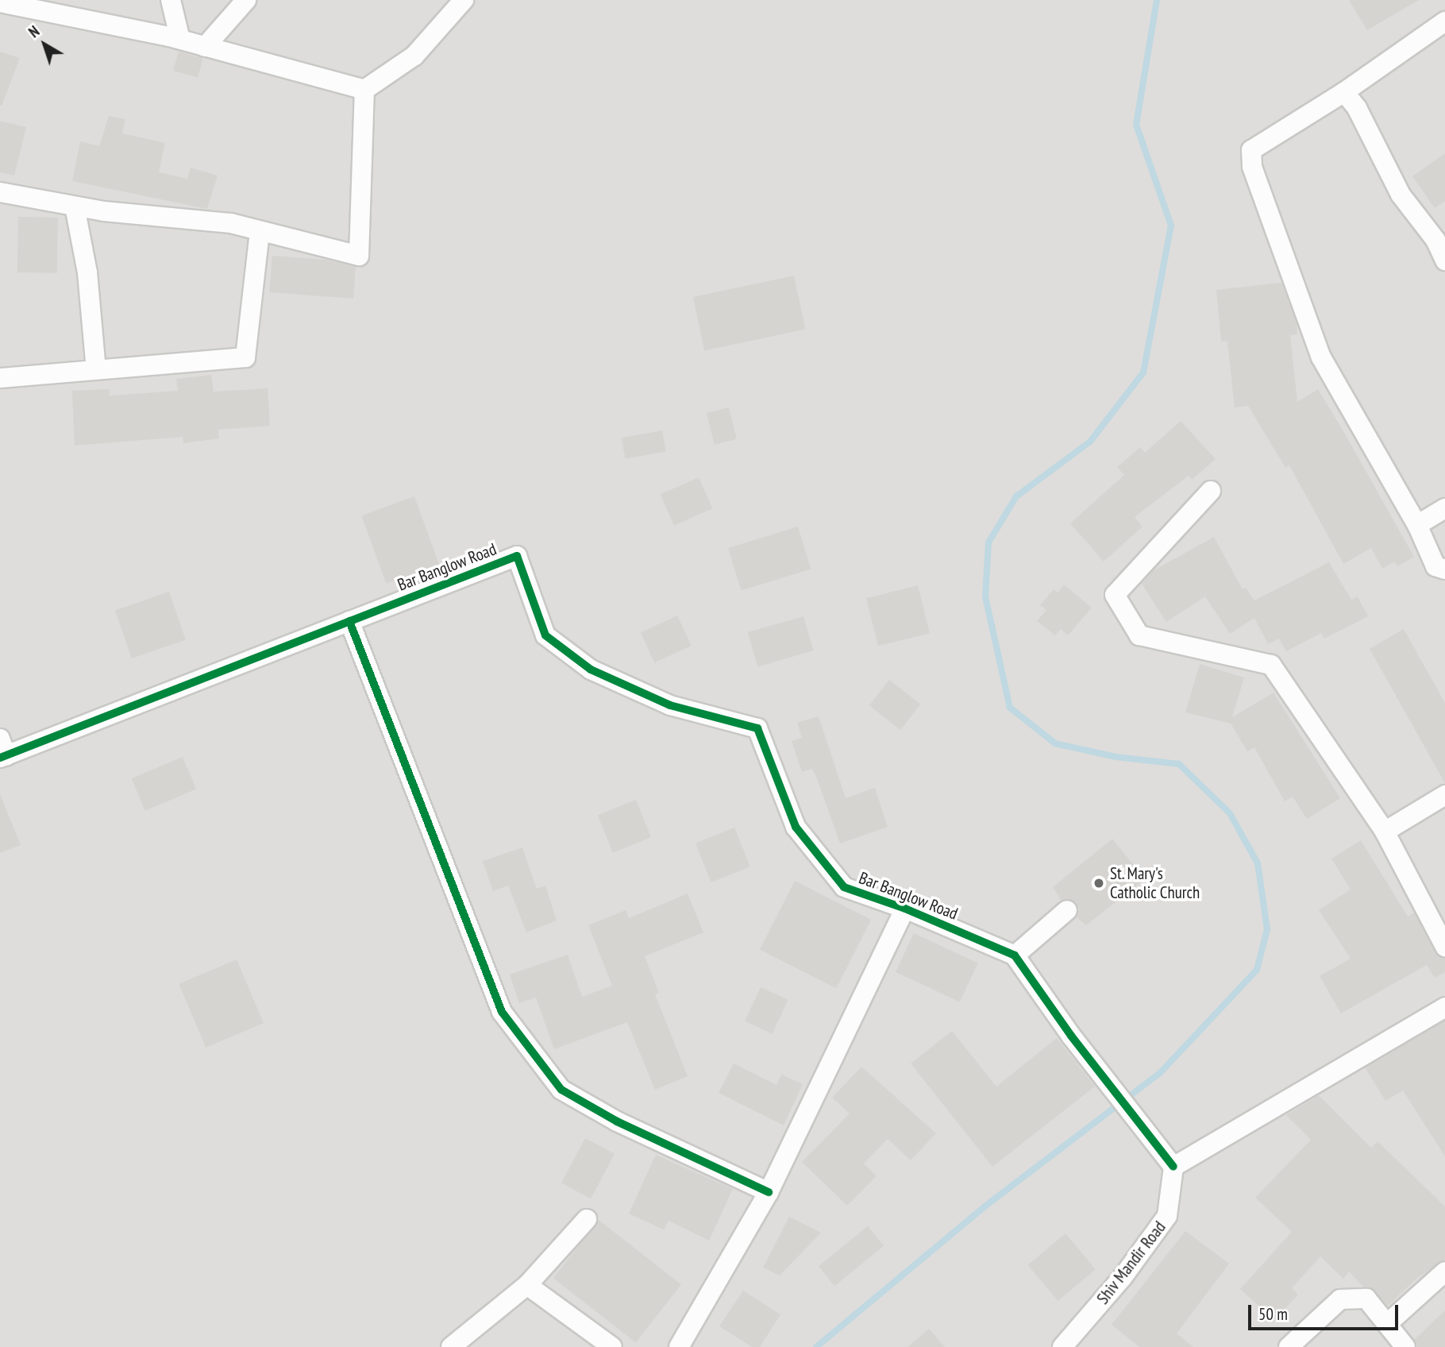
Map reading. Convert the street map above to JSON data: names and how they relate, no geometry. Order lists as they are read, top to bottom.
{
  "streets": {
    "street": ["Bar Banglow Road", "Shiv Mandir Road"]
  },
  "places": ["St. Mary's Catholic Church"],
  "scale_bar": "50 m",
  "north": "top left"
}
